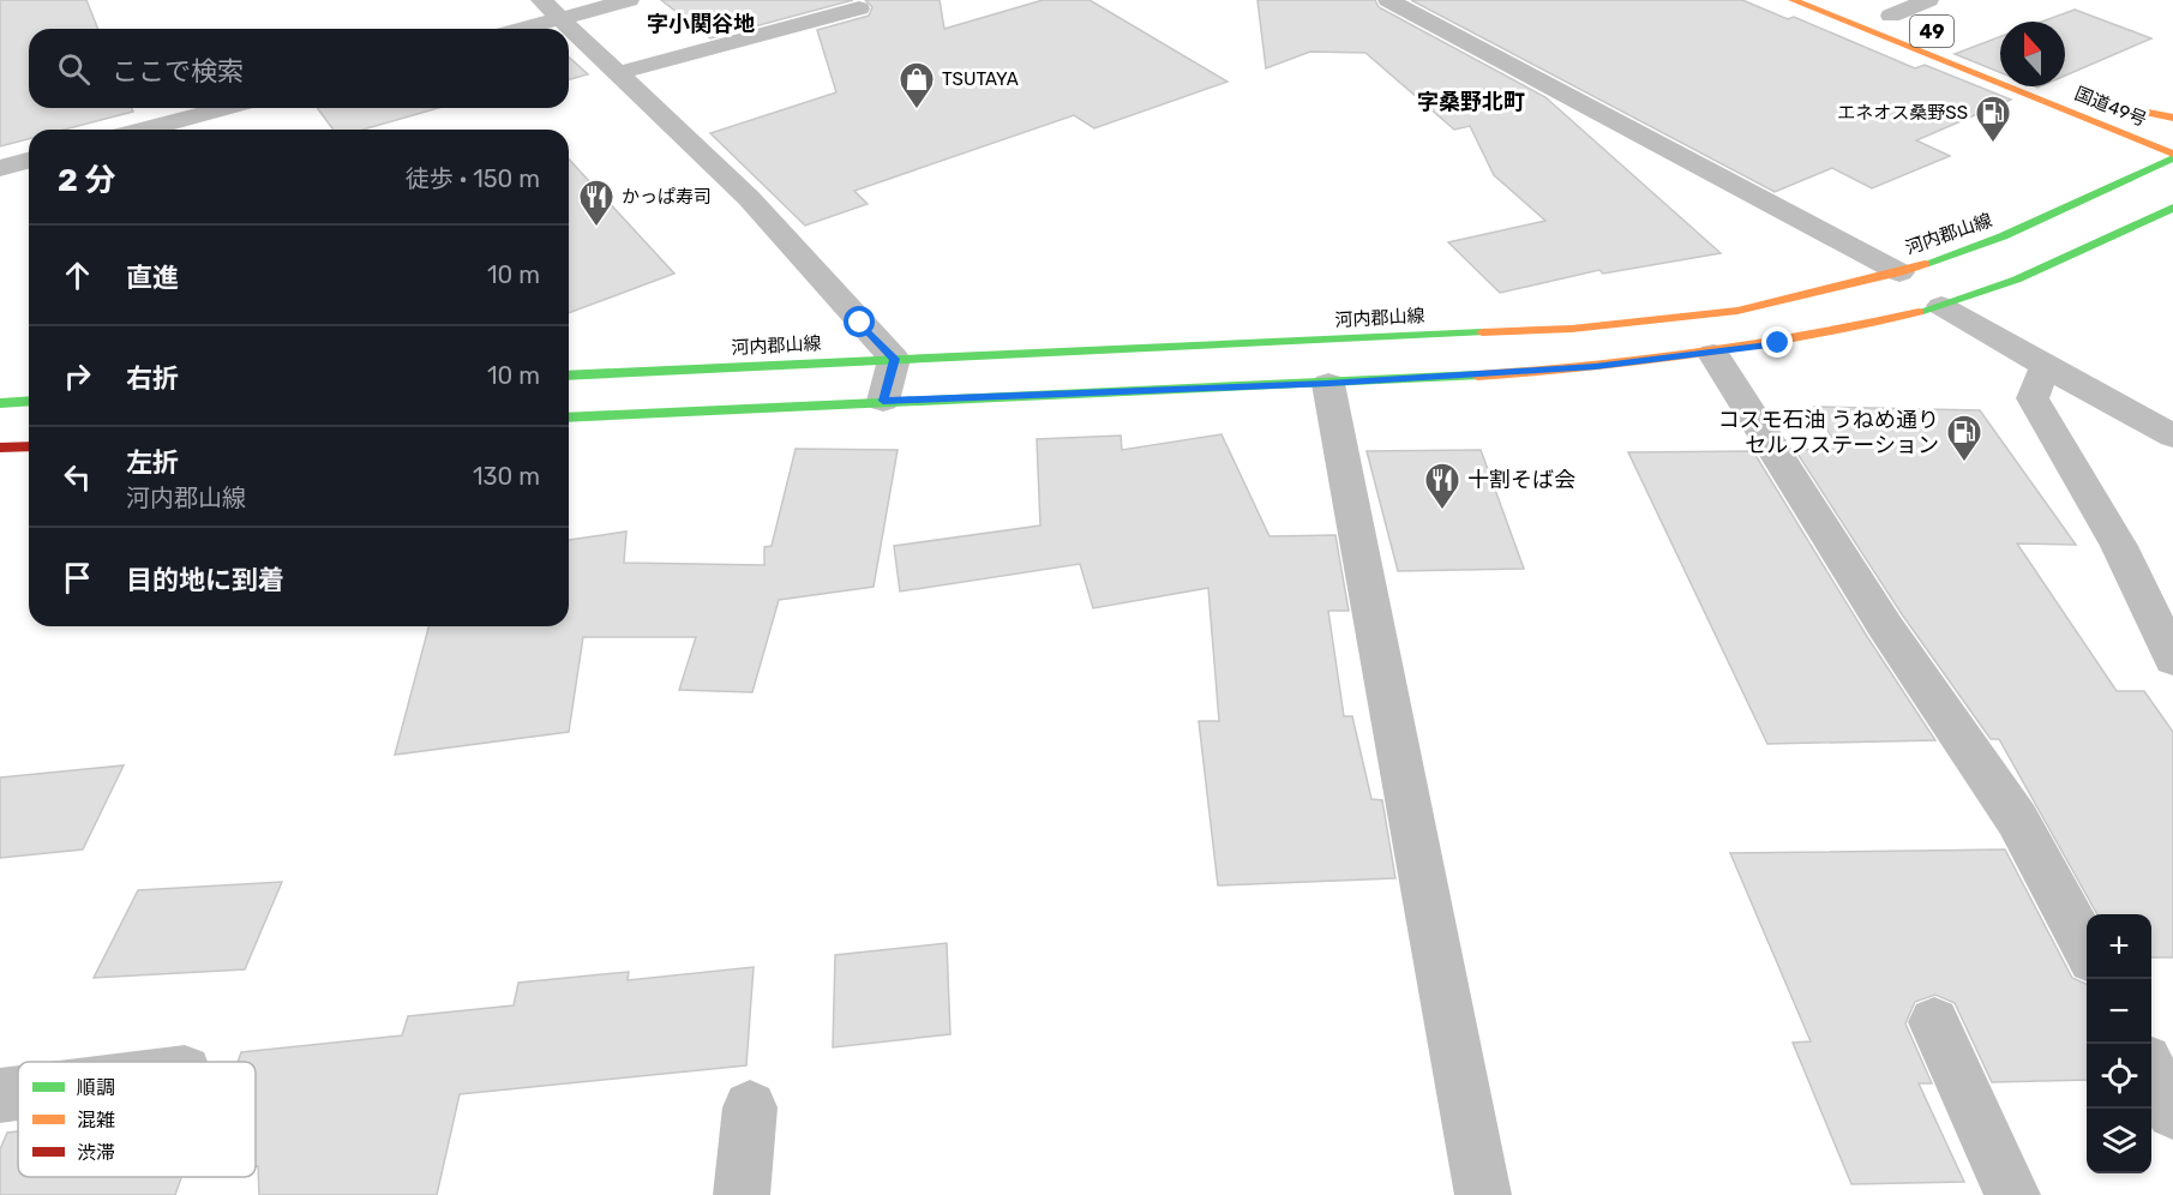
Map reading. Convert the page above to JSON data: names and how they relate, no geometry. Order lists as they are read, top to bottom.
{
  "streets": {
    "main road": ["49", "国道49号", "河内郡山線"]
  },
  "districts": ["字小関谷地", "字桑野北町"],
  "places": {
    "shop": ["TSUTAYA"],
    "fuel station": ["エネオス桑野SS", "コスモ石油 うねめ通り セルフステーション"],
    "restaurant": ["かっぱ寿司", "十割そば会"]
  },
  "legend": ["順調", "混雑", "渋滞"],
  "north": "top",
  "page": {
    "search": "ここで検索",
    "heading": ["2 分", "徒歩 · 150 m"],
    "list": [
      ["直進", "10 m"],
      ["右折", "10 m"],
      ["左折", "河内郡山線", "130 m"],
      "目的地に到着"
    ],
    "map_buttons": ["+", "−"]
  }
}
